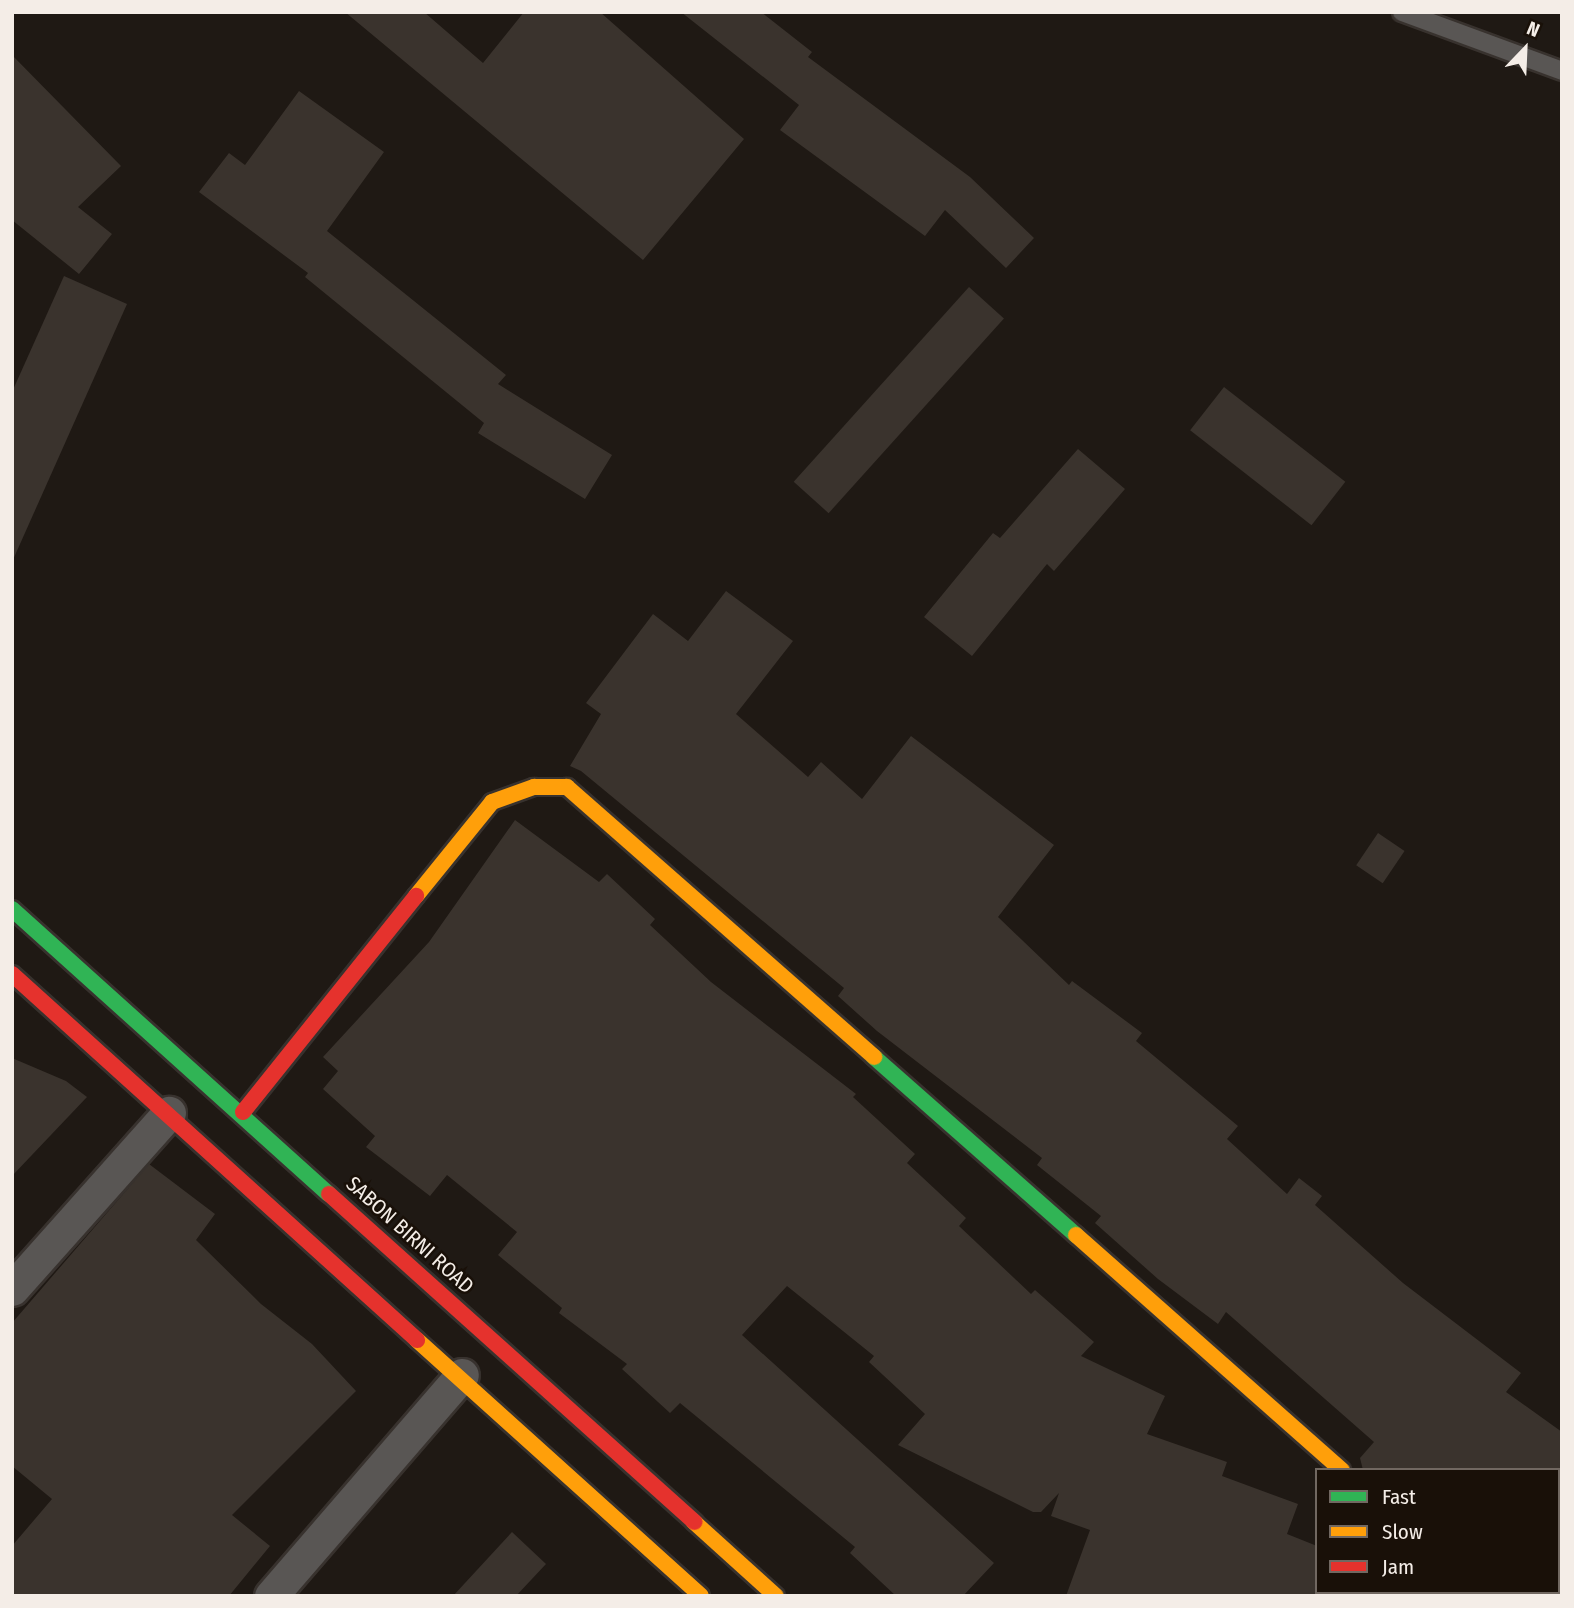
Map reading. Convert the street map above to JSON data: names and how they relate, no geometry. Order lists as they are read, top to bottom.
{
  "streets": {
    "street": ["SABON BIRNI ROAD"]
  },
  "legend": ["Fast", "Slow", "Jam"],
  "north": "top right"
}
